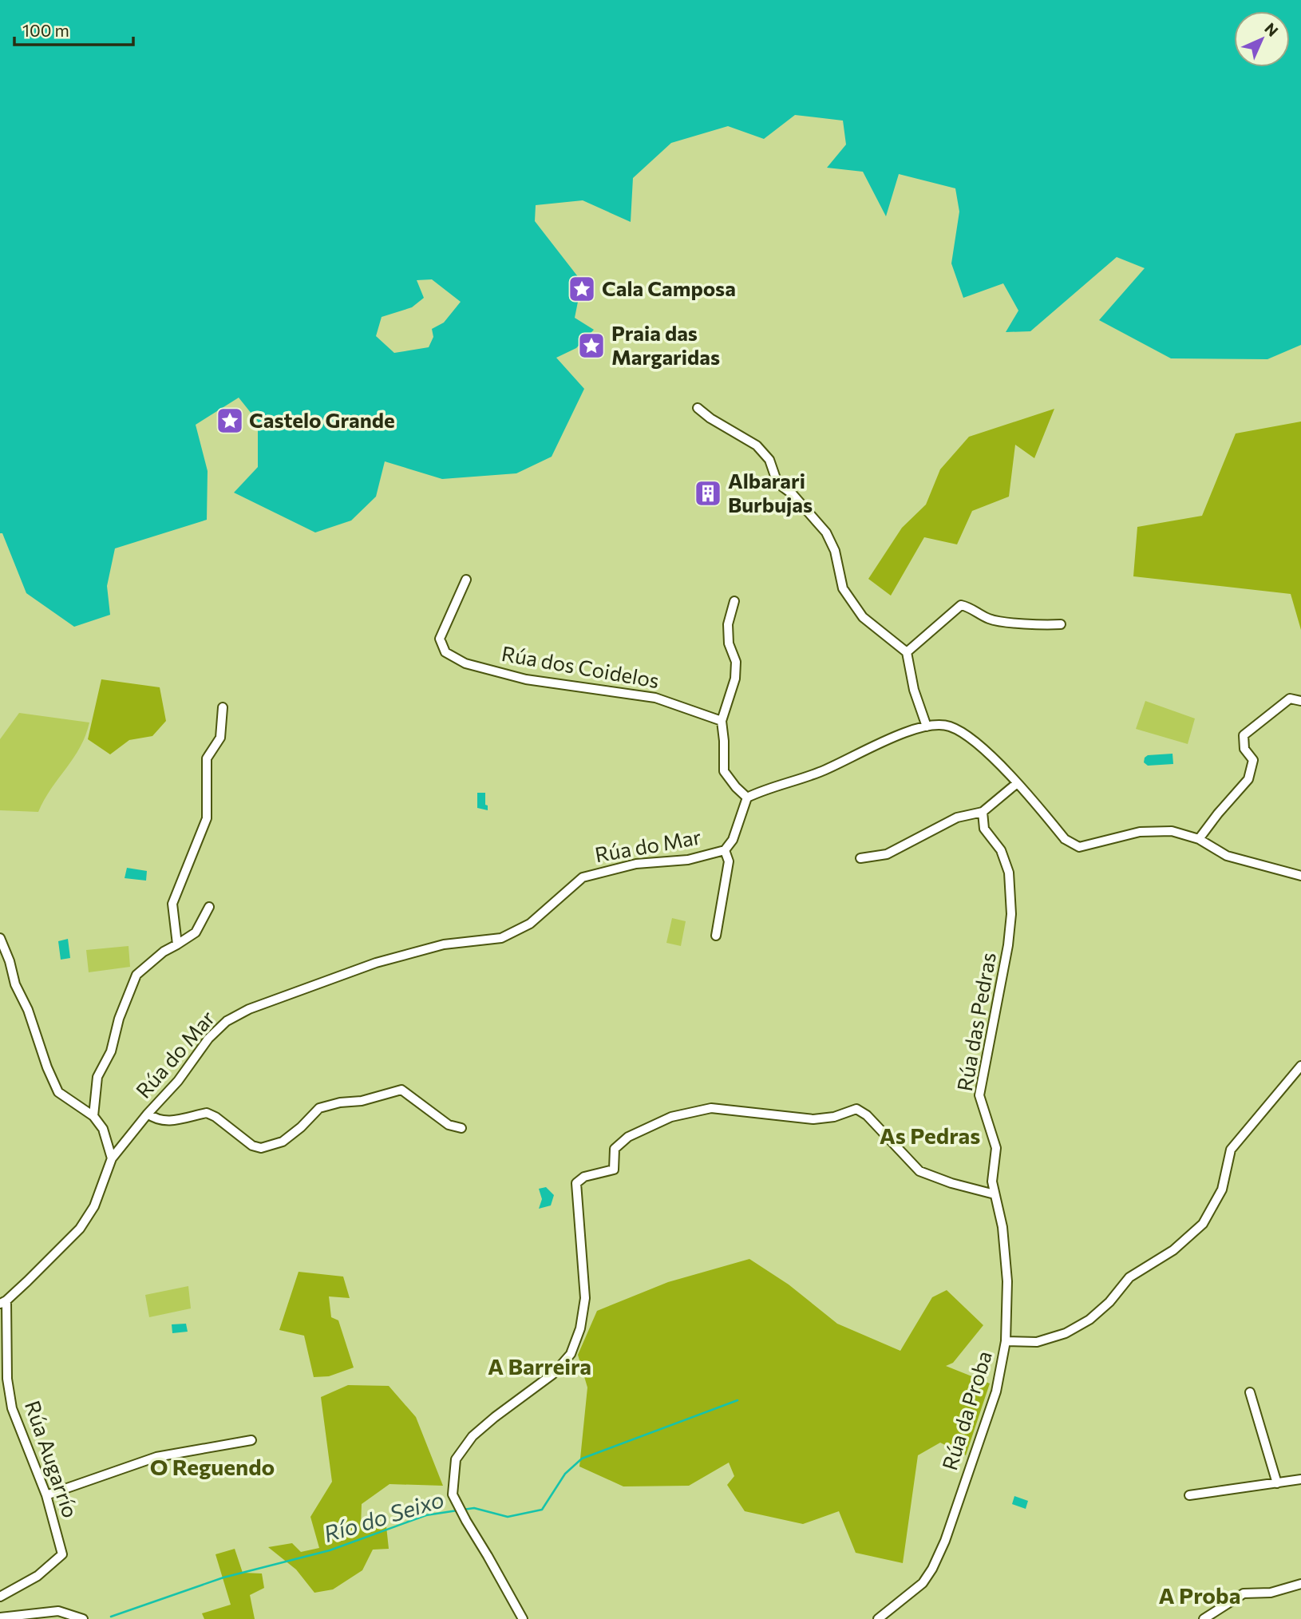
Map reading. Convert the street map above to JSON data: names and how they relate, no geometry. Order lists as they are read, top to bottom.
{
  "streets": {
    "street": [
      "Rúa dos Coidelos",
      "Rúa do Mar",
      "Rúa das Pedras",
      "Rúa da Proba",
      "Rúa Augarrío"
    ]
  },
  "crossings": [
    ["Rúa do Mar", "Rúa Augarrío"],
    ["Rúa das Pedras", "Rúa da Proba"]
  ],
  "districts": [
    "As Pedras",
    "A Barreira",
    "O Reguendo",
    "A Proba"
  ],
  "water": ["Río do Seixo"],
  "places": {
    "place": ["Cala Camposa", "Praia das Margaridas", "Castelo Grande"],
    "building": ["Albarari Burbujas"]
  },
  "scale_bar": "100 m",
  "north": "top right"
}
